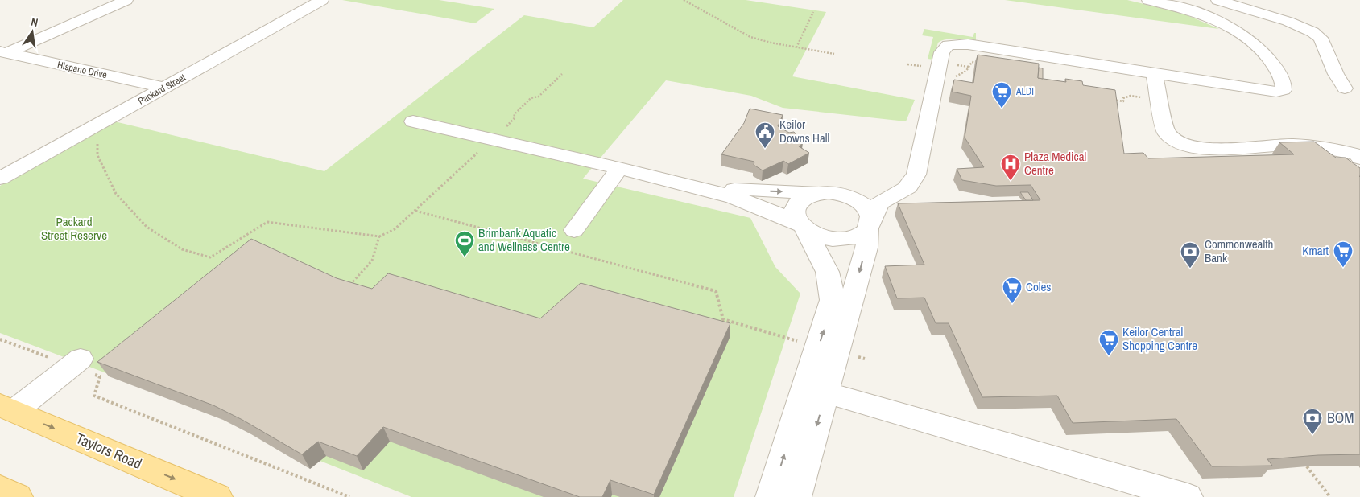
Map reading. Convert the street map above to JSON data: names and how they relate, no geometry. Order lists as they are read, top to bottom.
{
  "streets": {
    "main road": ["Taylors Road"],
    "street": ["Hispano Drive", "Packard Street"]
  },
  "crossings": [
    ["Hispano Drive", "Packard Street"]
  ],
  "one_way": ["Taylors Road"],
  "parks": ["Packard Street Reserve"],
  "places": {
    "supermarket": [
      "ALDI",
      "Kmart",
      "Coles",
      "Keilor Central Shopping Centre"
    ],
    "public building": ["Keilor Downs Hall"],
    "hospital": ["Plaza Medical Centre"],
    "sports": ["Brimbank Aquatic and Wellness Centre"],
    "bank": ["Commonwealth Bank", "BOM"]
  },
  "north": "top"
}
